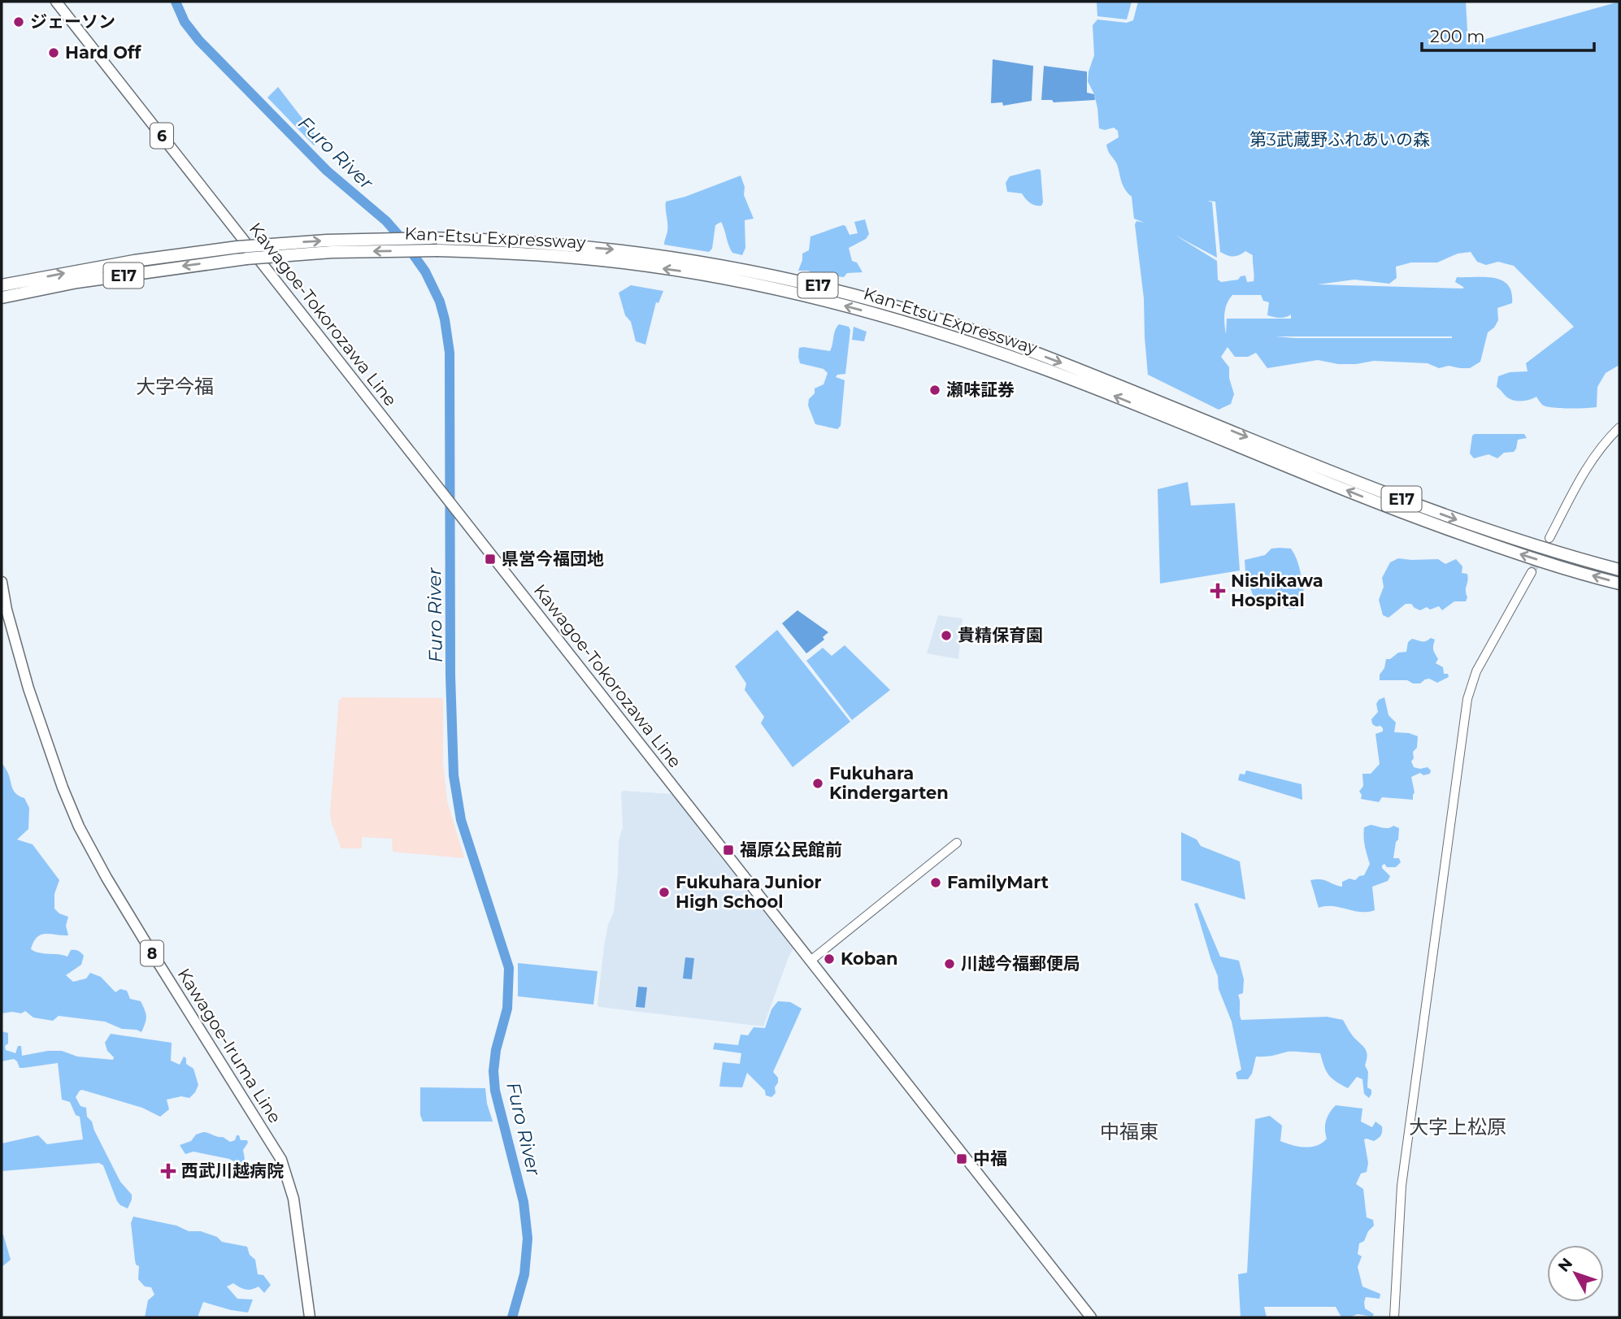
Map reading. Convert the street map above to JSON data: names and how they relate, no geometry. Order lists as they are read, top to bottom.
{
  "streets": {
    "highway": ["Kan-Etsu Expressway", "E17"],
    "main road": [
      "6",
      "Kawagoe-Tokorozawa Line",
      "8",
      "Kawagoe-Iruma Line"
    ]
  },
  "districts": ["大字今福", "大字上松原", "中福東"],
  "water": ["Furo River"],
  "parks": ["第3武蔵野ふれあいの森"],
  "places": {
    "other": [
      "ジェーソン",
      "Hard Off",
      "瀬味証券",
      "貴精保育園",
      "Fukuhara Kindergarten",
      "FamilyMart",
      "Fukuhara Junior High School",
      "Koban",
      "川越今福郵便局"
    ],
    "transit": ["県営今福団地", "福原公民館前", "中福"],
    "health": ["Nishikawa Hospital", "西武川越病院"]
  },
  "scale_bar": "200 m",
  "north": "top left"
}
